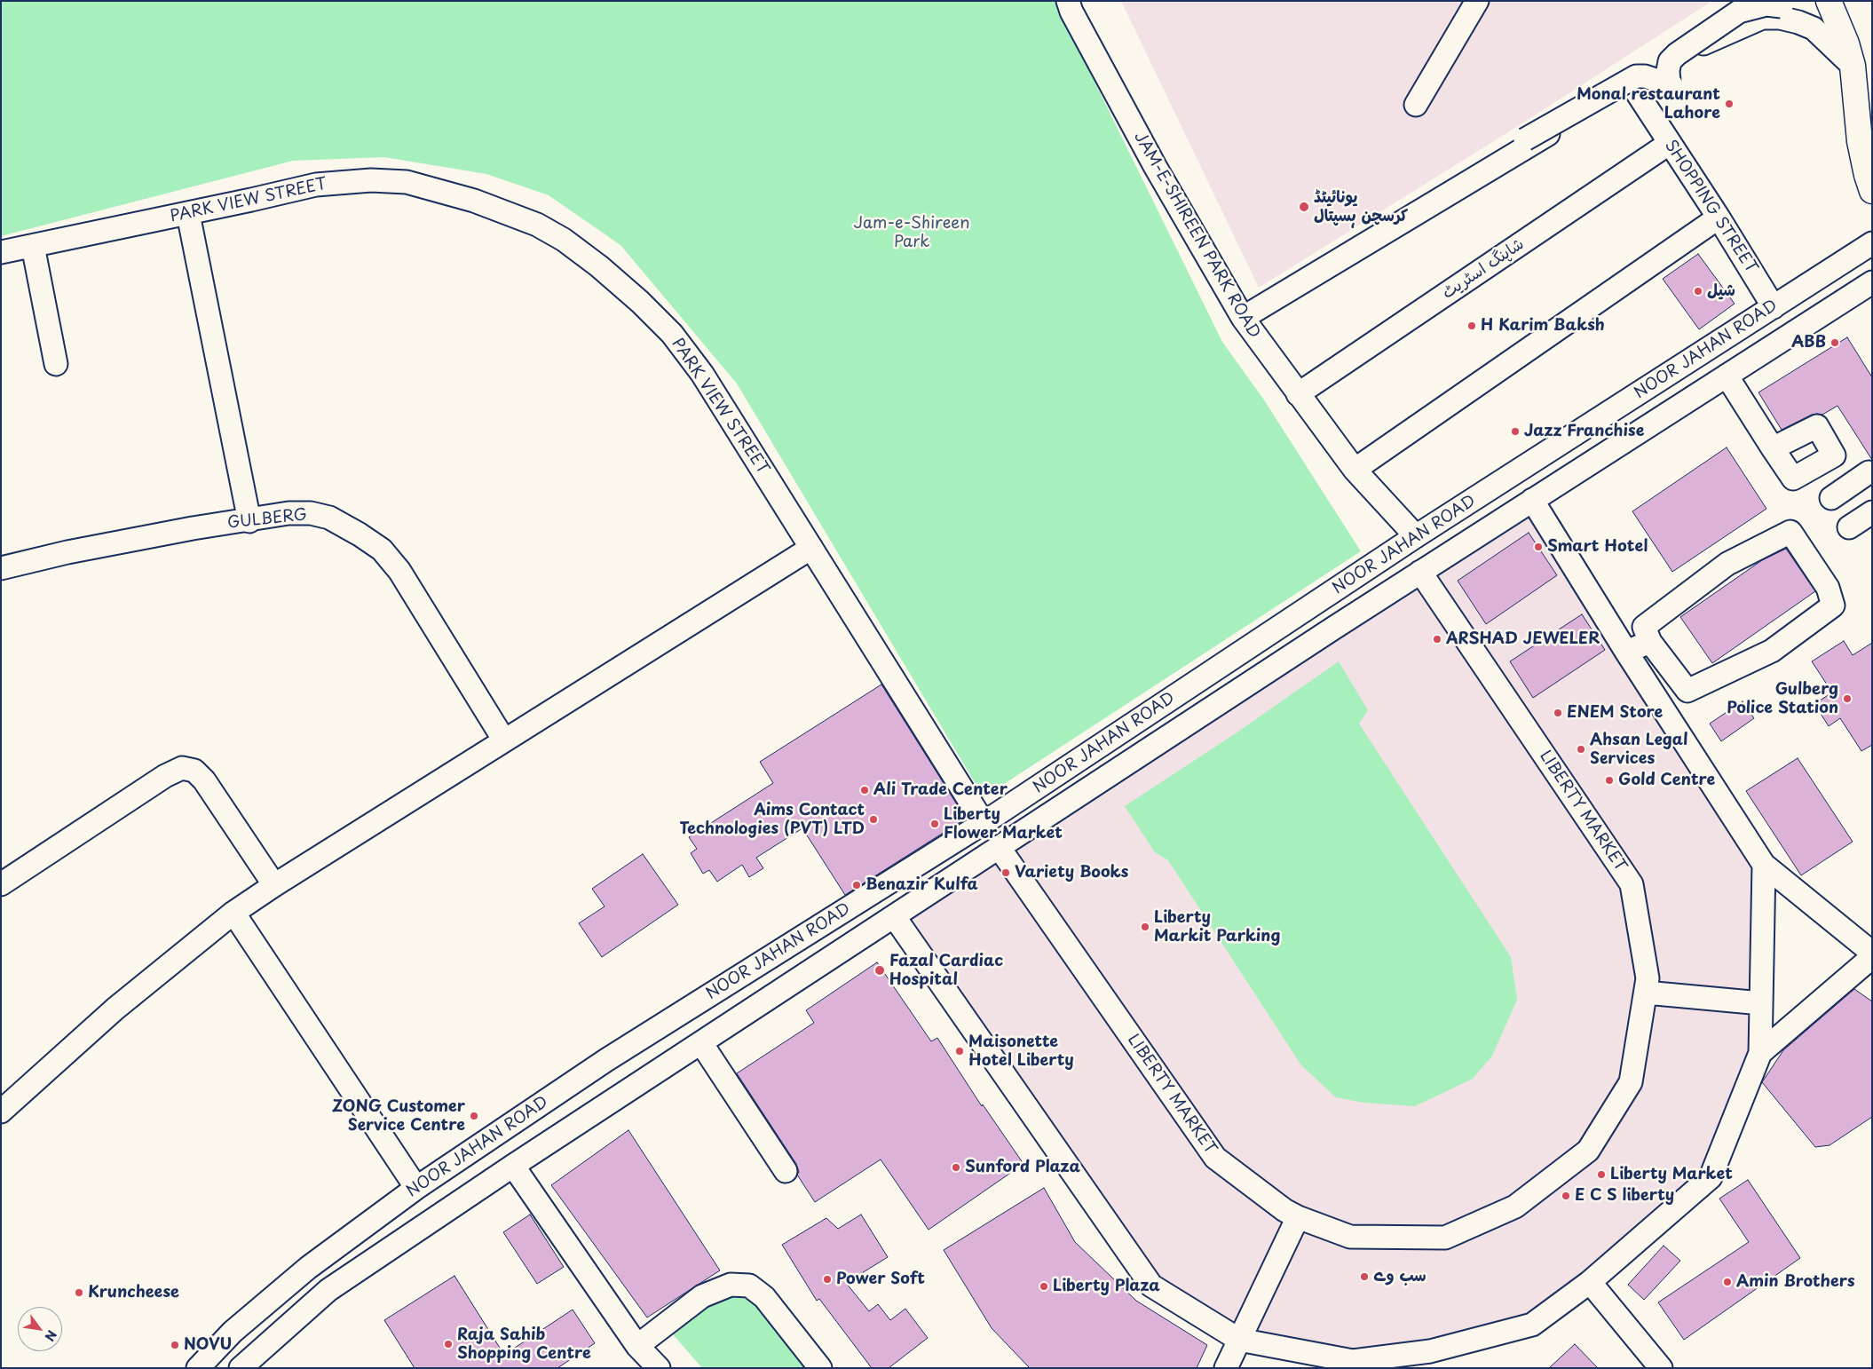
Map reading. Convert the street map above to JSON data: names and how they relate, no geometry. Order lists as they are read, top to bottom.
{
  "streets": {
    "street": [
      "PARK VIEW STREET",
      "SHOPPING STREET",
      "JAM-E-SHIREEN PARK ROAD",
      "شاپنگ اسٹریٹ",
      "NOOR JAHAN ROAD",
      "GULBERG",
      "LIBERTY MARKET"
    ]
  },
  "crossings": [
    ["PARK VIEW STREET", "NOOR JAHAN ROAD"],
    ["SHOPPING STREET", "شاپنگ اسٹریٹ"],
    ["SHOPPING STREET", "NOOR JAHAN ROAD"],
    ["JAM-E-SHIREEN PARK ROAD", "شاپنگ اسٹریٹ"],
    ["JAM-E-SHIREEN PARK ROAD", "NOOR JAHAN ROAD"],
    ["NOOR JAHAN ROAD", "LIBERTY MARKET"]
  ],
  "parks": ["Jam-e-Shireen Park"],
  "places": [
    "Monal restaurant Lahore",
    "یونائیٹڈ کرسچن ہسپتال",
    "شیل",
    "H Karim Baksh",
    "ABB",
    "Jazz Franchise",
    "Smart Hotel",
    "ARSHAD JEWELER",
    "Gulberg Police Station",
    "ENEM Store",
    "Ahsan Legal Services",
    "Gold Centre",
    "Ali Trade Center",
    "Aims Contact Technologies (PVT) LTD",
    "Liberty Flower Market",
    "Variety Books",
    "Benazir Kulfa",
    "Liberty Markit Parking",
    "Fazal Cardiac Hospital",
    "Maisonette Hotel Liberty",
    "ZONG Customer Service Centre",
    "Sunford Plaza",
    "Liberty Market",
    "E C S liberty",
    "سب وے",
    "Power Soft",
    "Amin Brothers",
    "Liberty Plaza",
    "Kruncheese",
    "Raja Sahib Shopping Centre",
    "NOVU"
  ],
  "north": "bottom right"
}
